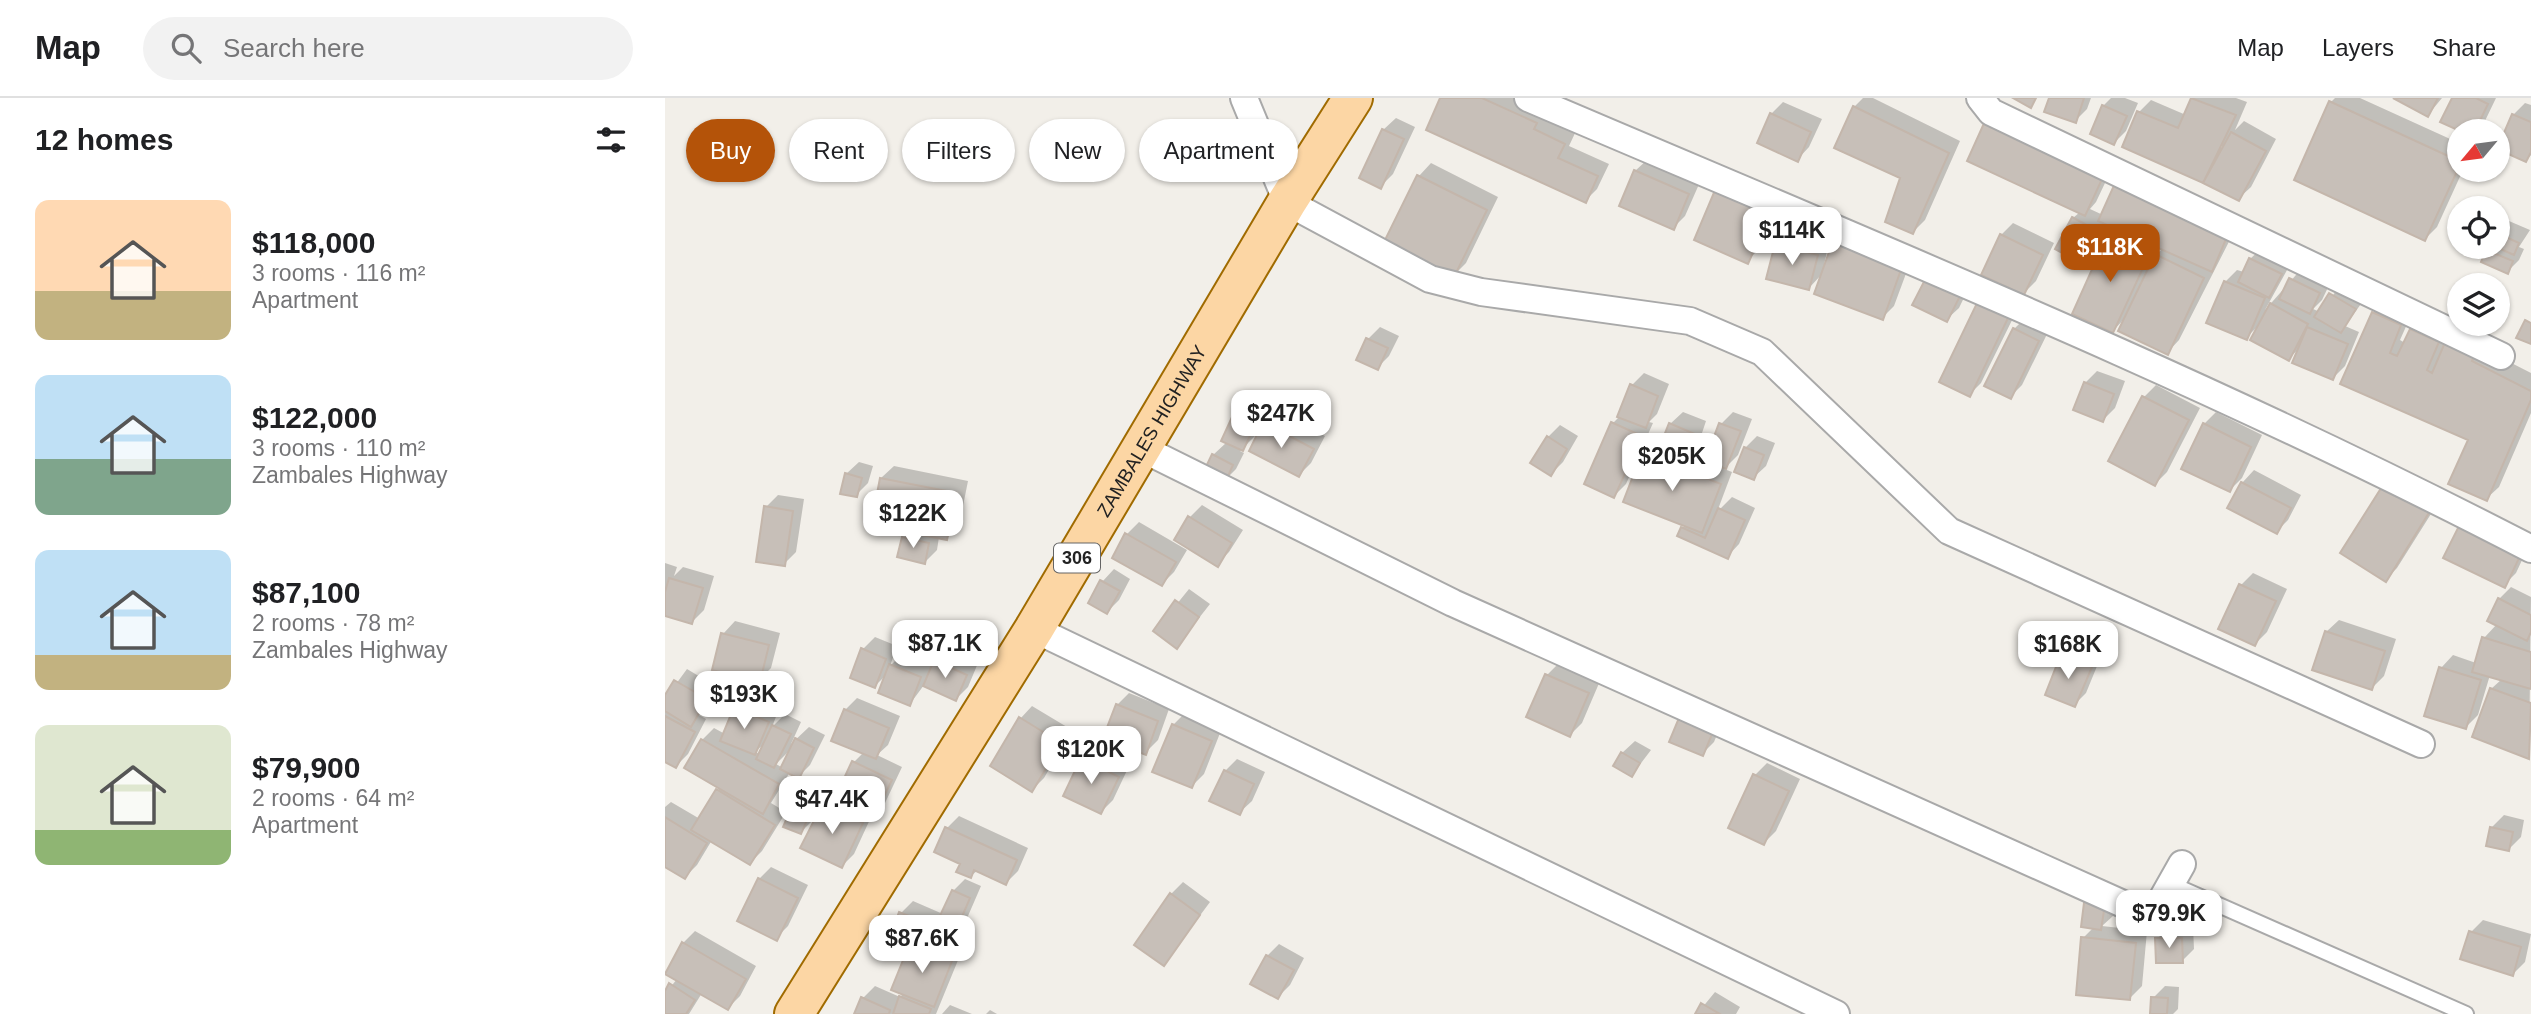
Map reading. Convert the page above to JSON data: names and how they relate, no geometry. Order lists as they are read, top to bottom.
{
  "streets": {
    "main road": ["ZAMBALES HIGHWAY", "306"]
  },
  "north": "bottom left",
  "page": {
    "header": "Map",
    "search": "Search here",
    "nav": ["Map", "Layers", "Share"],
    "heading": "12 homes",
    "chip": [
      "Buy",
      "Rent",
      "Filters",
      "New",
      "Apartment"
    ],
    "list": [
      {
        "name": "$118,000",
        "note": "3 rooms · 116 m² · Apartment"
      },
      {
        "name": "$122,000",
        "note": "3 rooms · 110 m² · Zambales Highway"
      },
      {
        "name": "$87,100",
        "note": "2 rooms · 78 m² · Zambales Highway"
      },
      {
        "name": "$79,900",
        "note": "2 rooms · 64 m² · Apartment"
      }
    ],
    "price": [
      "$114K",
      "$118K",
      "$247K",
      "$205K",
      "$122K",
      "$87.1K",
      "$168K",
      "$193K",
      "$120K",
      "$47.4K",
      "$79.9K",
      "$87.6K"
    ]
  }
}
